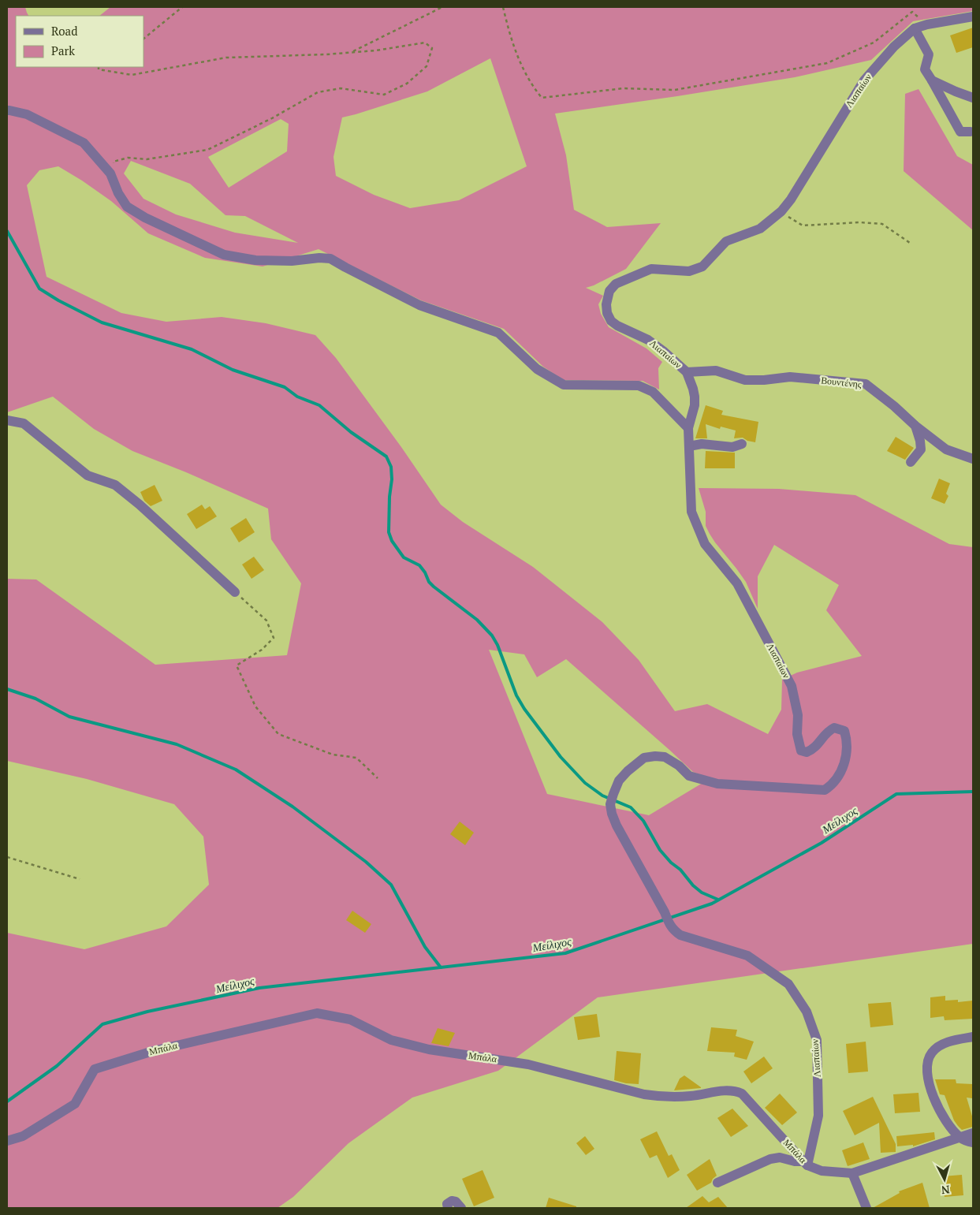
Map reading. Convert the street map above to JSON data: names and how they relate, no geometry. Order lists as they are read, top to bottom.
{
  "streets": {
    "street": ["Λιαπαίων", "Βουντένης", "Μπάλα"]
  },
  "crossings": [
    ["Λιαπαίων", "Βουντένης"],
    ["Λιαπαίων", "Μπάλα"]
  ],
  "water": ["Μείλιχος"],
  "legend": ["Road", "Park"],
  "north": "bottom"
}
